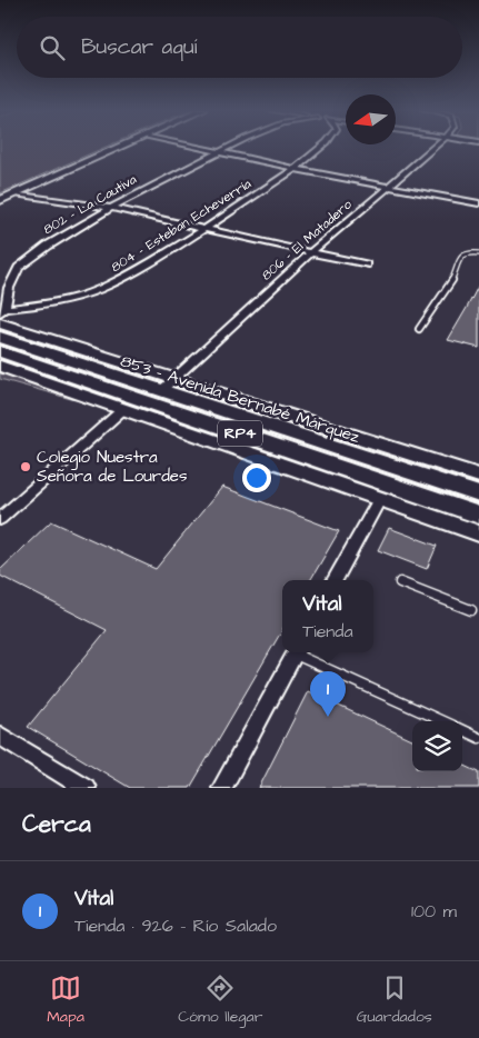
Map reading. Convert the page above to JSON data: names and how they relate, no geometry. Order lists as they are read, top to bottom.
{
  "streets": {
    "main road": ["853 - Avenida Bernabé Márquez", "RP4"],
    "street": ["802 - La Cautiva", "804 - Esteban Echeverría", "806 - El Matadero"]
  },
  "crossings": [
    ["802 - La Cautiva", "804 - Esteban Echeverría"],
    ["802 - La Cautiva", "853 - Avenida Bernabé Márquez"],
    ["804 - Esteban Echeverría", "853 - Avenida Bernabé Márquez"],
    ["806 - El Matadero", "853 - Avenida Bernabé Márquez"]
  ],
  "places": ["Colegio Nuestra Señora de Lourdes"],
  "north": "left",
  "page": {
    "search": "Buscar aquí",
    "popup": ["Vital", "Tienda"],
    "pins": "1",
    "heading": "Cerca",
    "list": [
      {
        "mark": "1",
        "name": "Vital",
        "note": "Tienda · 926 - Río Salado",
        "value": "100 m"
      }
    ],
    "nav": ["Mapa", "Cómo llegar", "Guardados"]
  }
}
